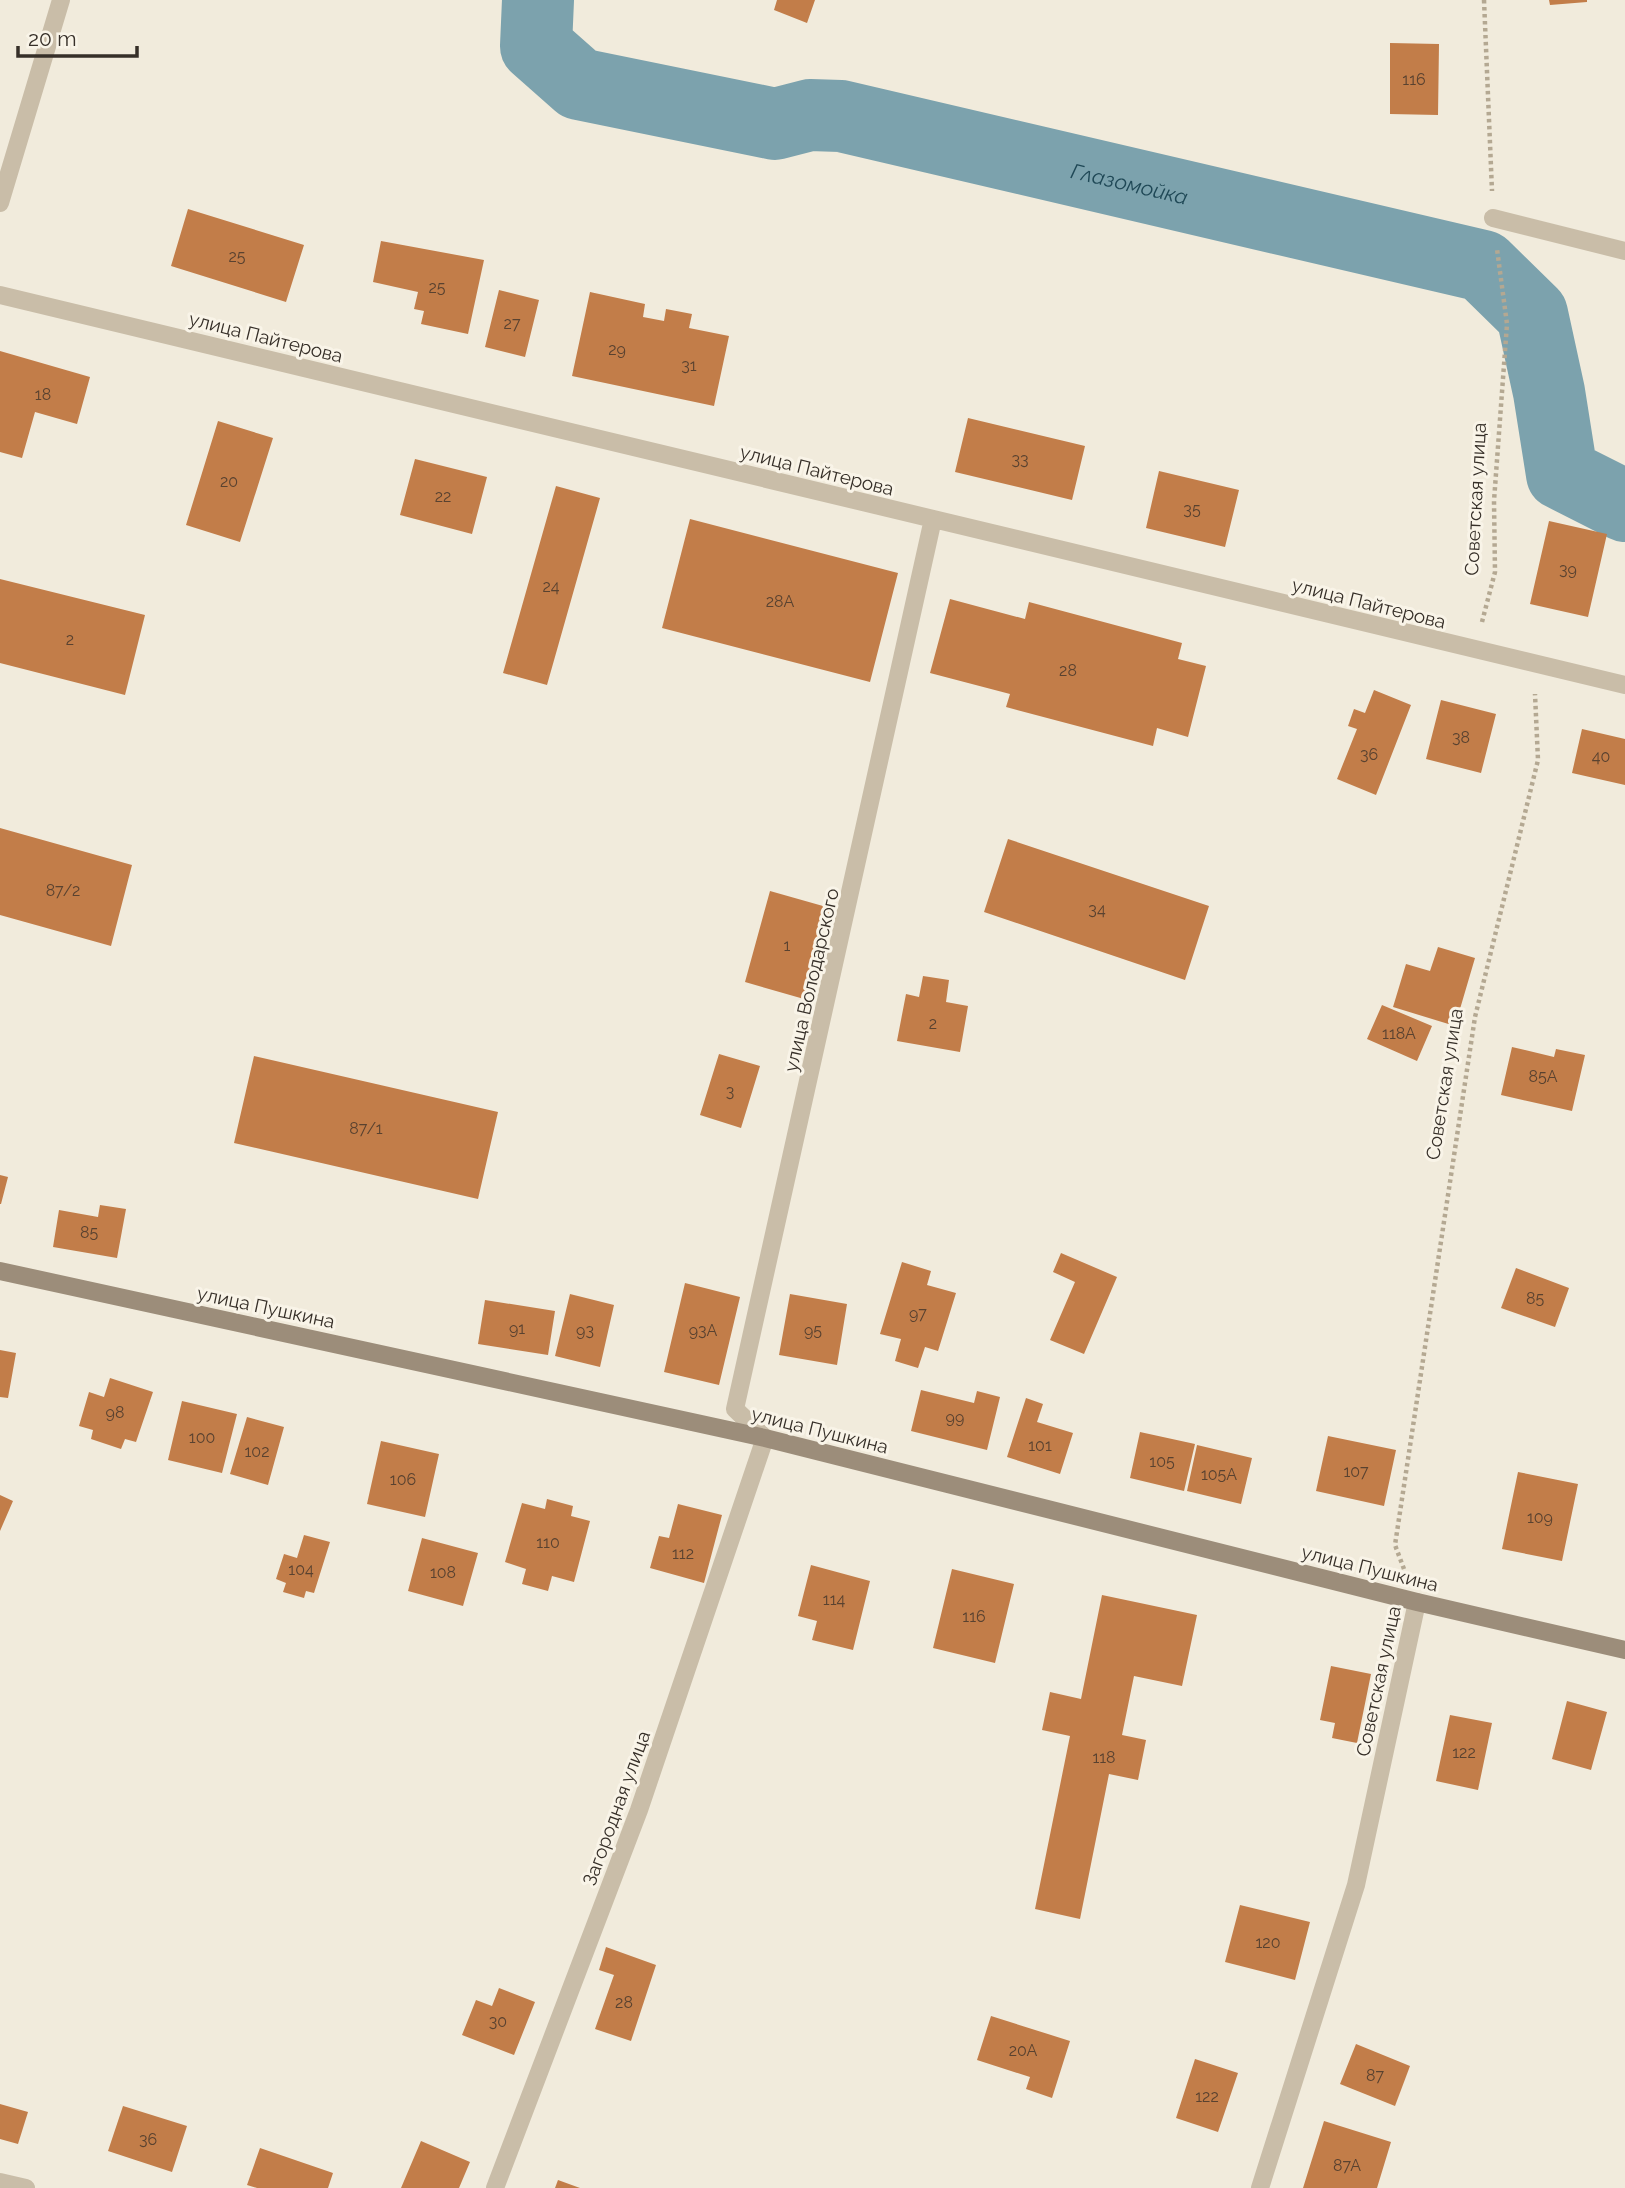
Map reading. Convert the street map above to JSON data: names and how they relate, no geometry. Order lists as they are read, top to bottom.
{
  "streets": {
    "main road": ["улица Пушкина"],
    "street": [
      "улица Пайтерова",
      "Советская улица",
      "улица Володарского",
      "Загородная улица"
    ]
  },
  "crossings": [
    ["улица Пайтерова", "Советская улица"],
    ["улица Пайтерова", "улица Володарского"],
    ["Советская улица", "улица Пушкина"],
    ["улица Володарского", "улица Пушкина"],
    ["улица Володарского", "Загородная улица"],
    ["улица Пушкина", "Загородная улица"]
  ],
  "water": ["Глазомойка"],
  "house_numbers": [
    "116",
    "25",
    "25",
    "27",
    "29",
    "31",
    "18",
    "33",
    "20",
    "22",
    "35",
    "39",
    "24",
    "28А",
    "2",
    "28",
    "38",
    "36",
    "40",
    "87/2",
    "34",
    "1",
    "2",
    "118А",
    "85А",
    "3",
    "87/1",
    "85",
    "85",
    "97",
    "91",
    "93",
    "93А",
    "95",
    "98",
    "99",
    "100",
    "101",
    "102",
    "105",
    "107",
    "105А",
    "106",
    "109",
    "110",
    "112",
    "104",
    "108",
    "114",
    "116",
    "122",
    "118",
    "120",
    "28",
    "30",
    "20А",
    "87",
    "122",
    "36",
    "87А"
  ],
  "scale_bar": "20 m"
}
